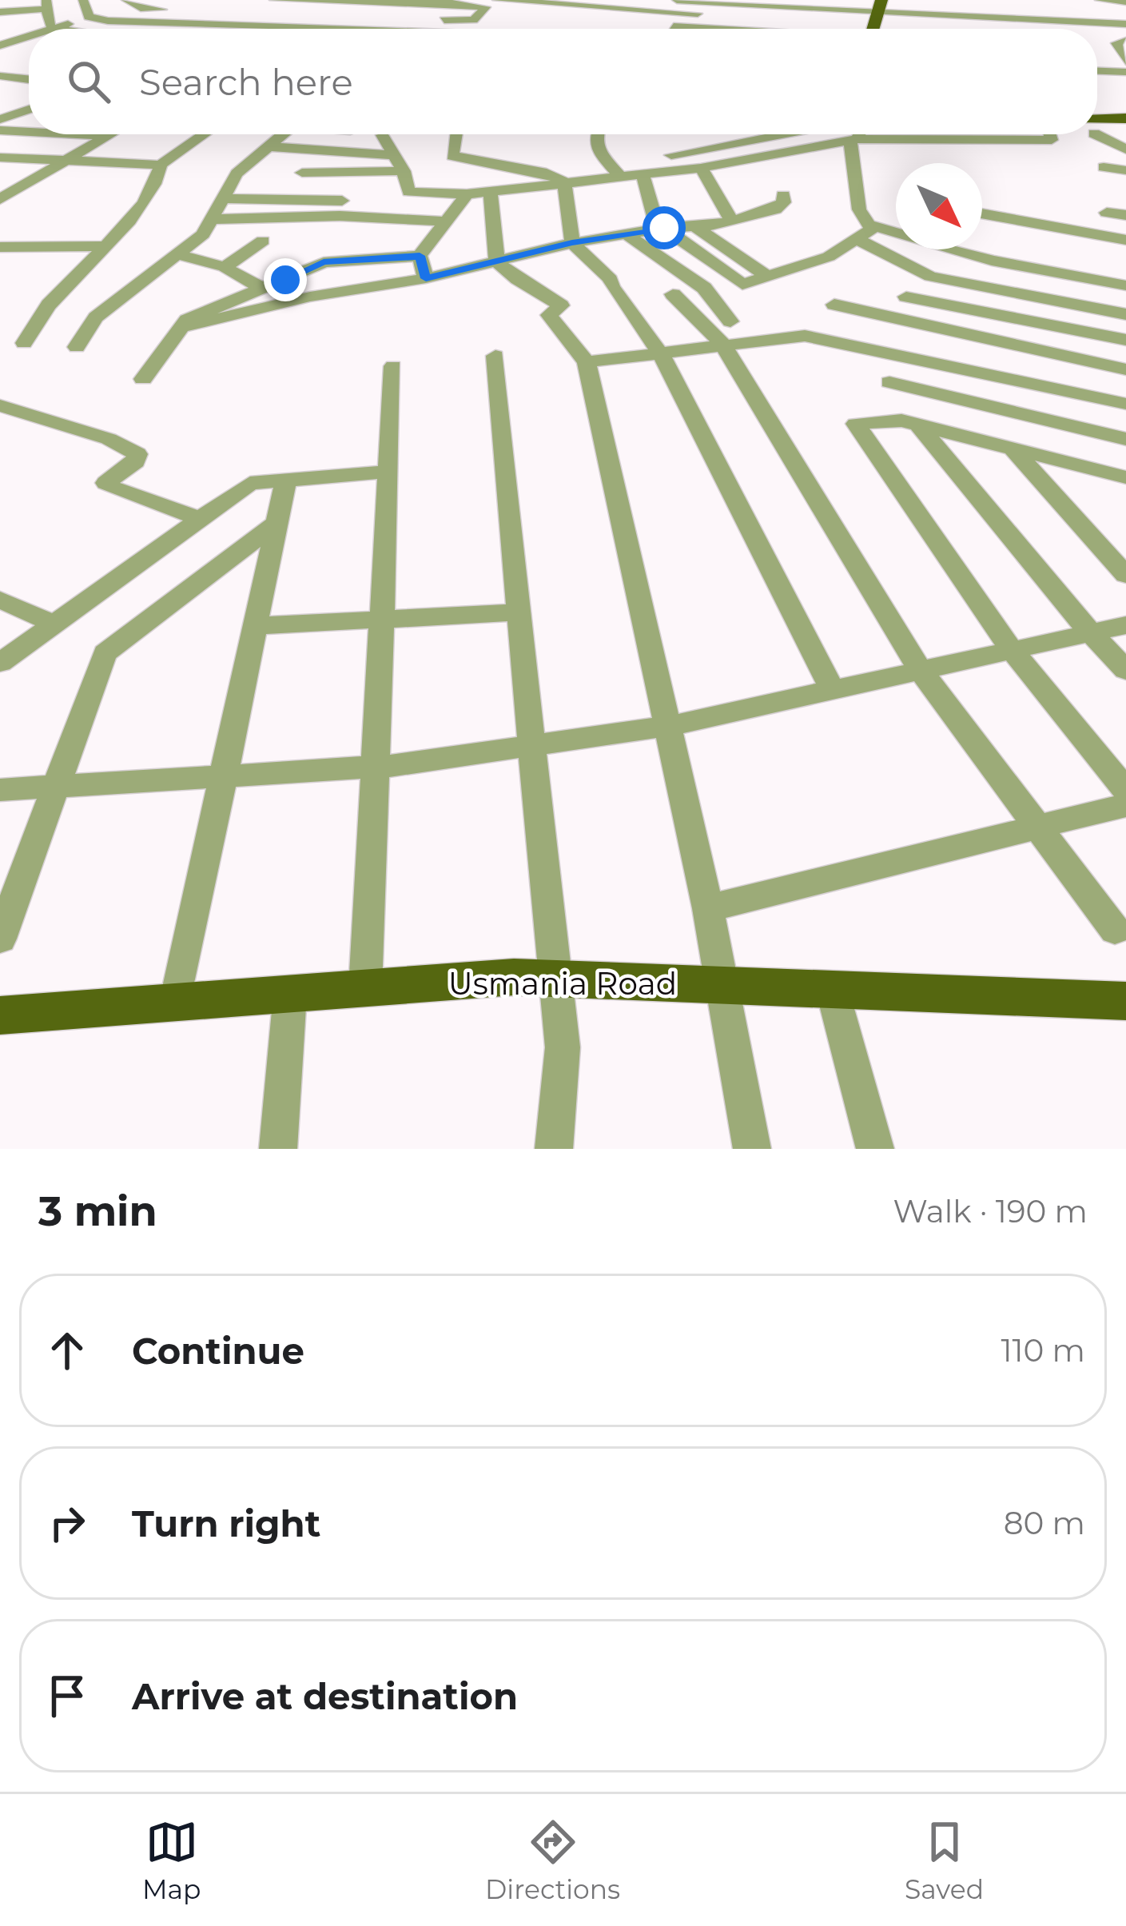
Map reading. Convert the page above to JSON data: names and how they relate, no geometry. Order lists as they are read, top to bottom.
{
  "streets": {
    "main road": ["Usmania Road"]
  },
  "north": "bottom right",
  "page": {
    "search": "Search here",
    "heading": ["3 min", "Walk · 190 m"],
    "list": [
      ["Continue", "110 m"],
      ["Turn right", "80 m"],
      "Arrive at destination"
    ],
    "nav": ["Map", "Directions", "Saved"]
  }
}
